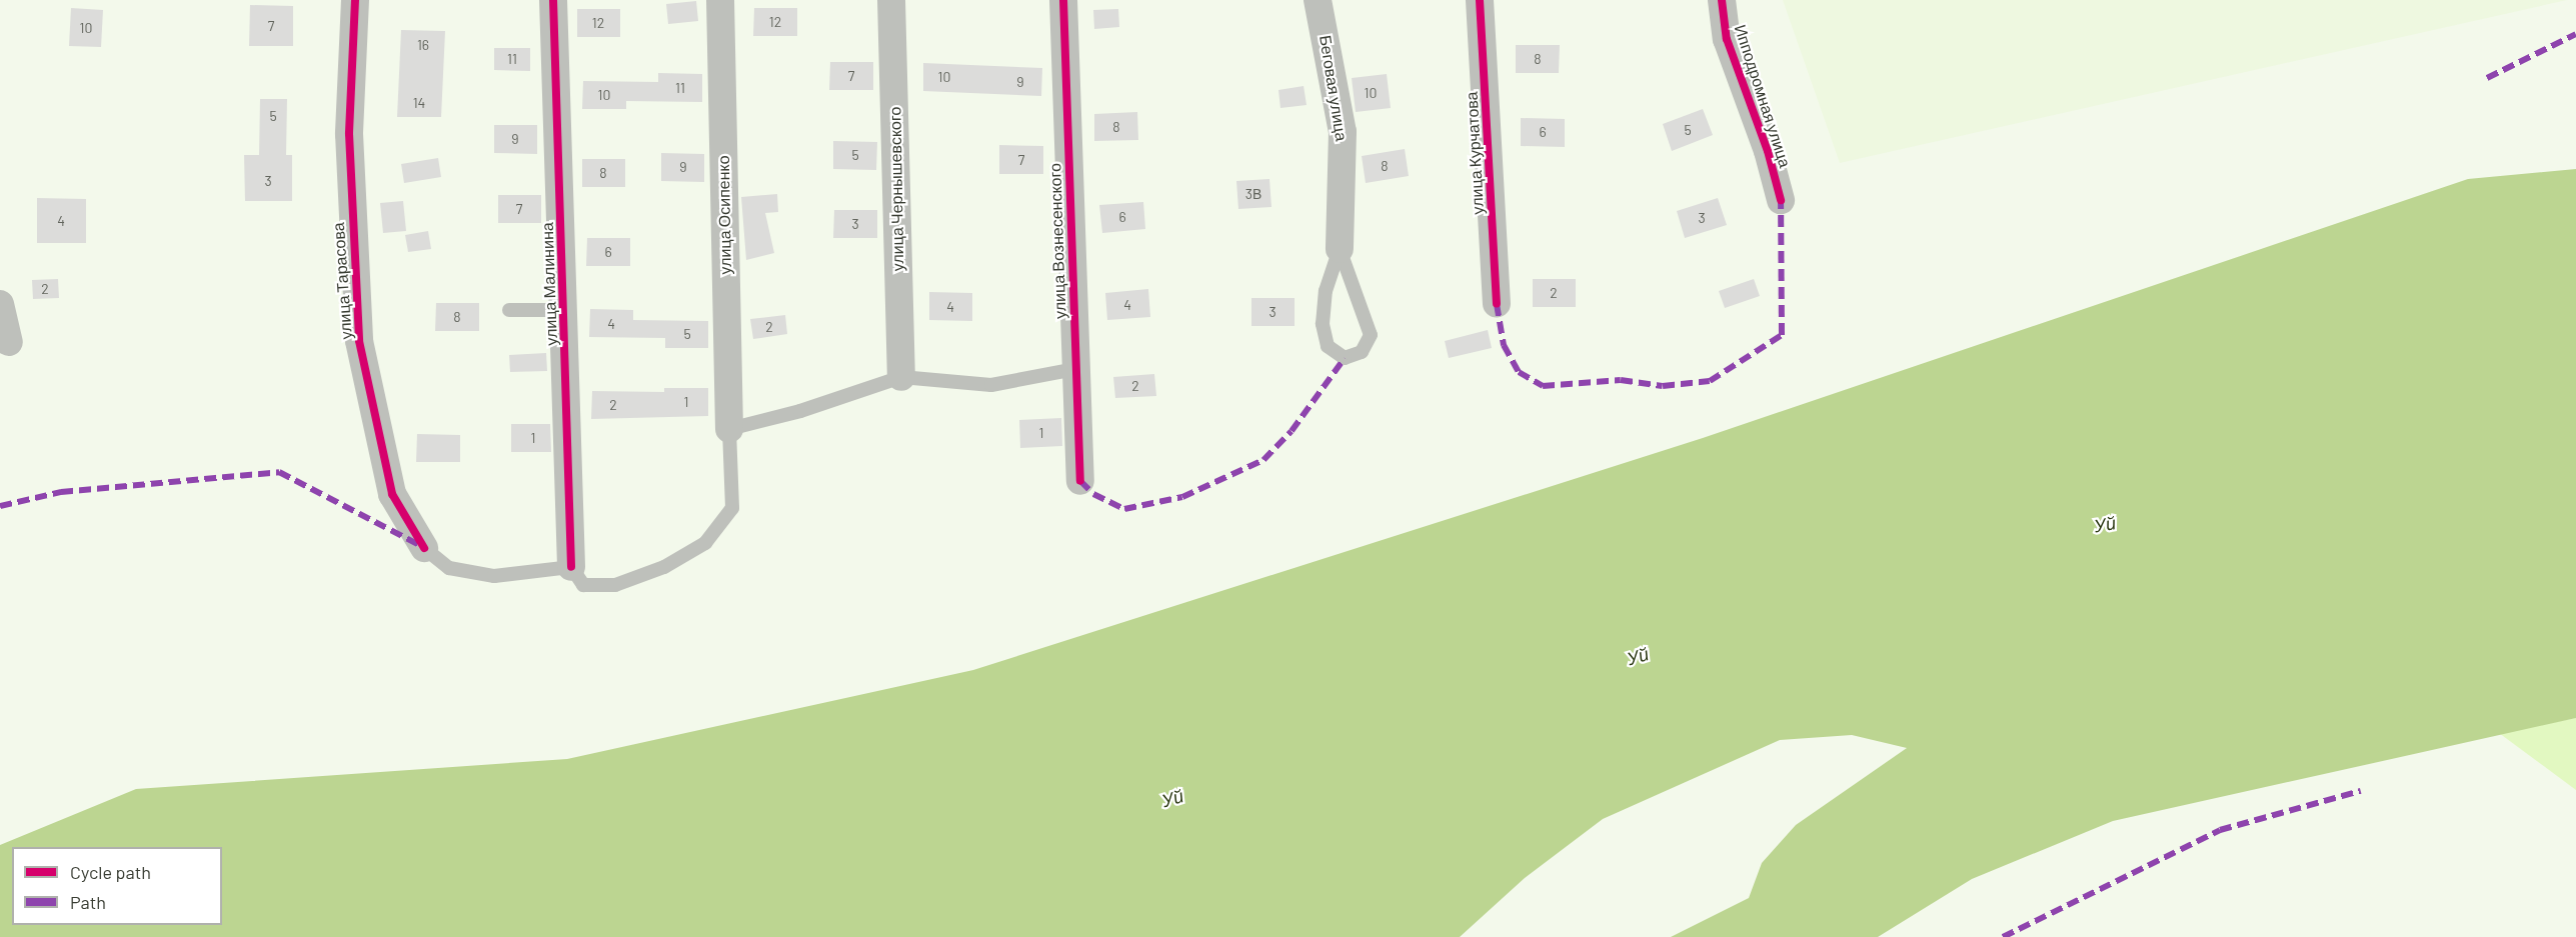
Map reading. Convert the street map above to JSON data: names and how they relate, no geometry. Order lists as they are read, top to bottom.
{
  "streets": {
    "street": [
      "Беговая улица",
      "Ипподромная улица",
      "улица Курчатова",
      "улица Чернышевского",
      "улица Осипенко",
      "улица Вознесенского",
      "улица Тарасова",
      "улица Малинина"
    ]
  },
  "water": ["Уй"],
  "house_numbers": [
    "12",
    "12",
    "7",
    "10",
    "16",
    "11",
    "8",
    "7",
    "10",
    "9",
    "11",
    "10",
    "10",
    "14",
    "5",
    "8",
    "5",
    "6",
    "9",
    "5",
    "7",
    "8",
    "9",
    "8",
    "3",
    "3В",
    "7",
    "6",
    "3",
    "4",
    "3",
    "6",
    "2",
    "2",
    "4",
    "4",
    "3",
    "8",
    "4",
    "2",
    "5",
    "2",
    "1",
    "2",
    "1",
    "1"
  ],
  "legend": ["Cycle path", "Path"]
}
